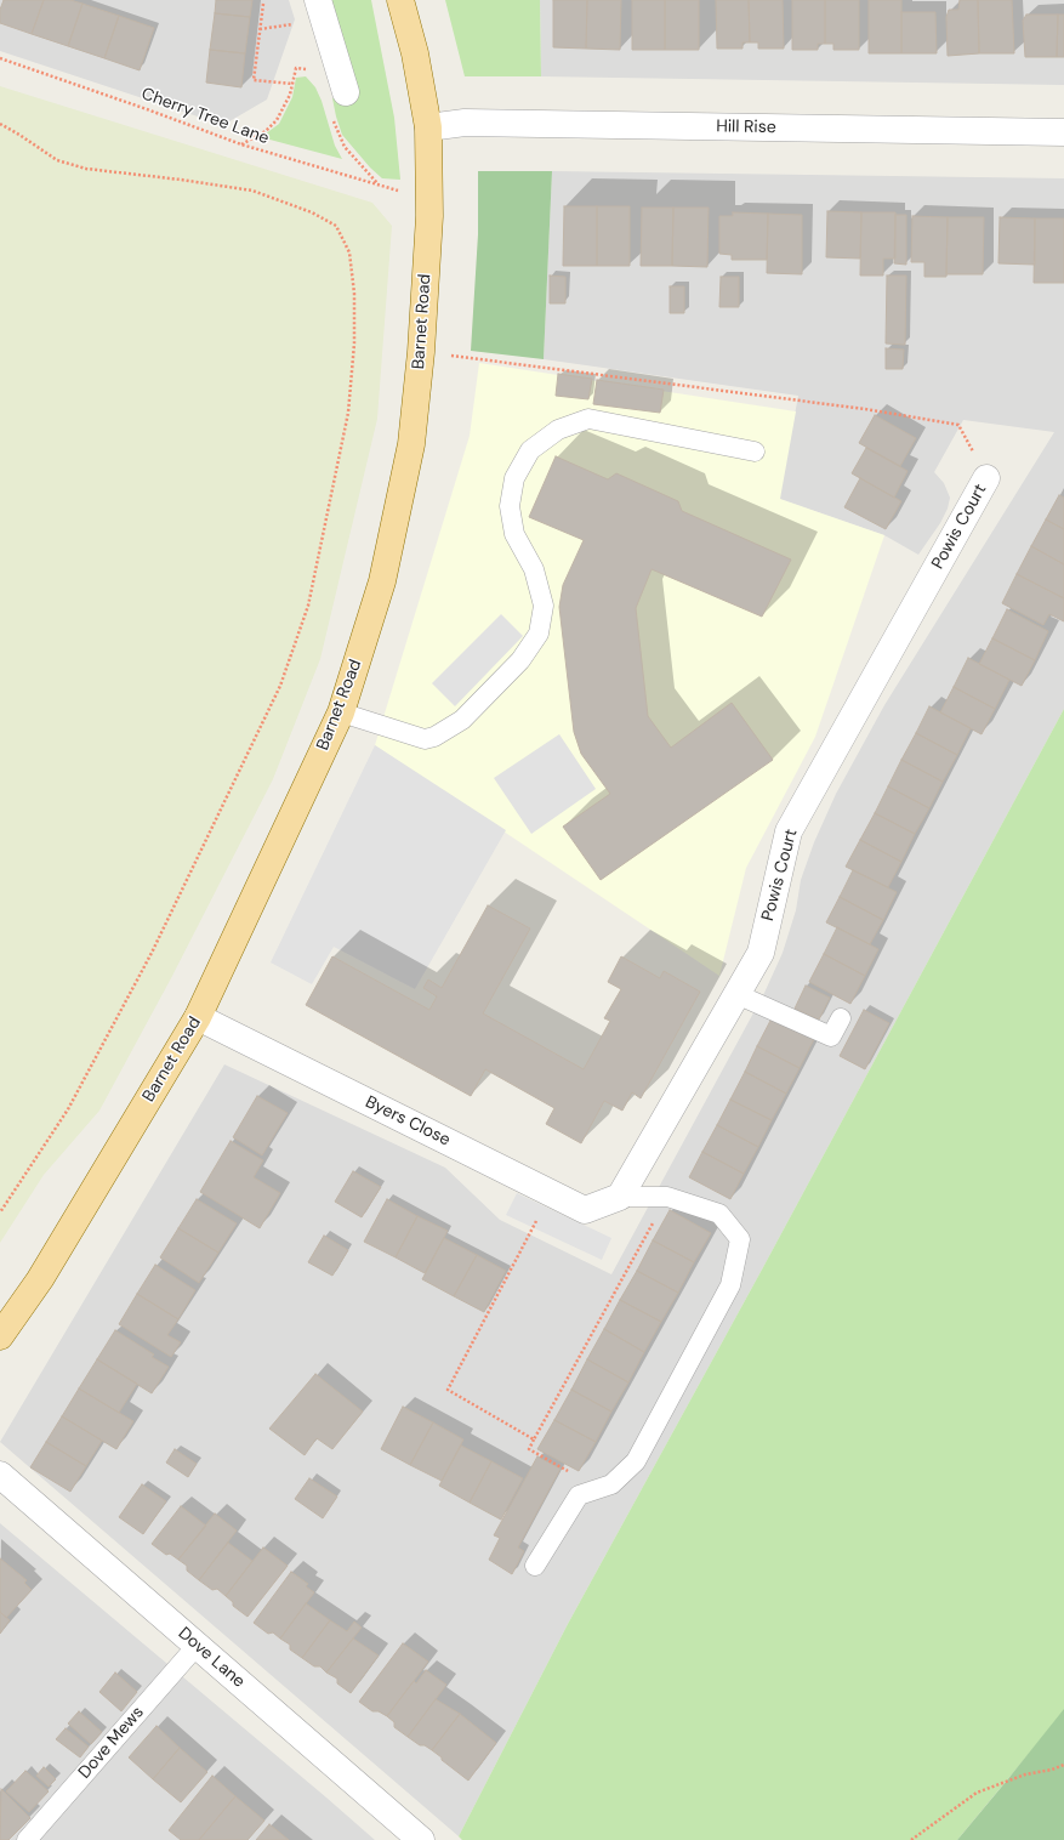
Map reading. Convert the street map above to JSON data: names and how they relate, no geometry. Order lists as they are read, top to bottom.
{
  "streets": {
    "main road": ["Barnet Road"],
    "street": [
      "Hill Rise",
      "Powis Court",
      "Byers Close",
      "Dove Lane"
    ],
    "lane": ["Dove Mews"],
    "path": ["Cherry Tree Lane"]
  },
  "crossings": [
    ["Hill Rise", "Barnet Road"],
    ["Barnet Road", "Byers Close"],
    ["Powis Court", "Byers Close"],
    ["Dove Lane", "Dove Mews"]
  ]
}
